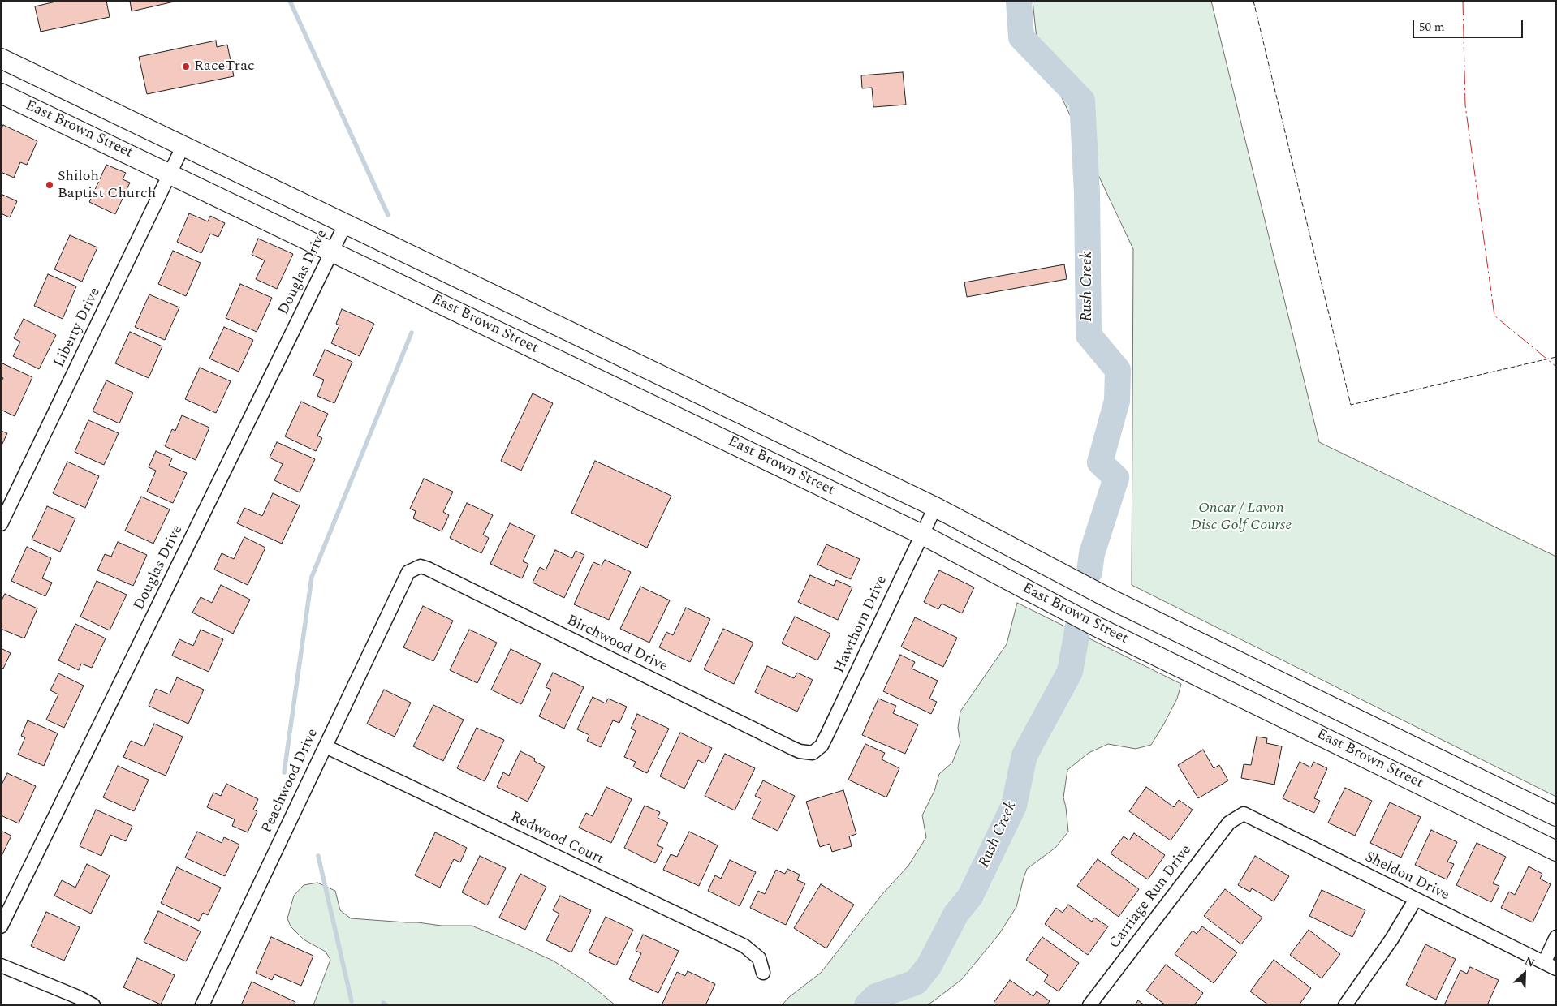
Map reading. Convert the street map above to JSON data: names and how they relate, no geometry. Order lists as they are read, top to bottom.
{
  "streets": {
    "main road": ["East Brown Street"],
    "street": [
      "Douglas Drive",
      "Liberty Drive",
      "Hawthorn Drive",
      "Birchwood Drive",
      "Peachwood Drive",
      "Redwood Court",
      "Sheldon Drive",
      "Carriage Run Drive"
    ]
  },
  "crossings": [
    ["East Brown Street", "Douglas Drive"],
    ["East Brown Street", "Liberty Drive"],
    ["East Brown Street", "Hawthorn Drive"],
    ["Hawthorn Drive", "Birchwood Drive"],
    ["Birchwood Drive", "Peachwood Drive"],
    ["Peachwood Drive", "Redwood Court"],
    ["Sheldon Drive", "Carriage Run Drive"]
  ],
  "water": ["Rush Creek"],
  "parks": ["Oncar / Lavon Disc Golf Course"],
  "places": ["RaceTrac", "Shiloh Baptist Church"],
  "scale_bar": "50 m",
  "north": "top right"
}
